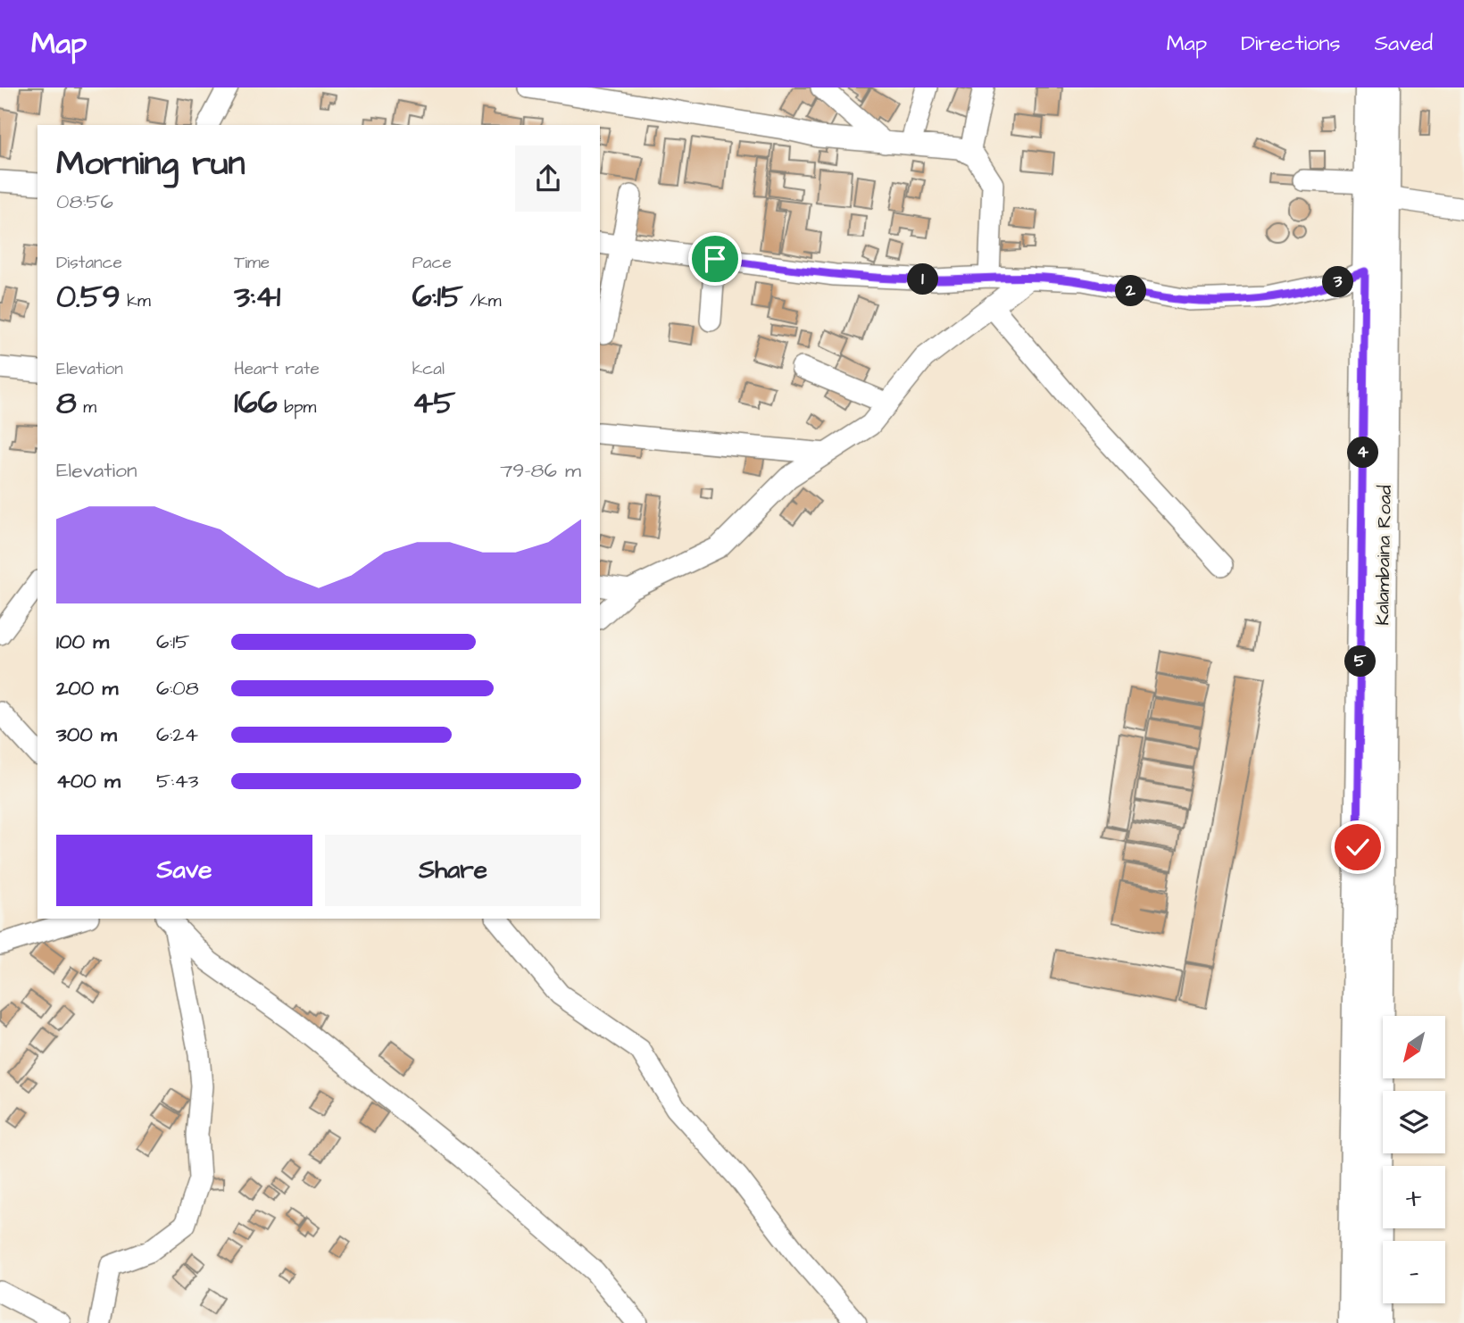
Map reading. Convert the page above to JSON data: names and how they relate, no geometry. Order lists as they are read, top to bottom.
{
  "streets": {
    "main road": ["Kalambaina Road"]
  },
  "north": "bottom left",
  "page": {
    "header": "Map",
    "nav": ["Map", "Directions", "Saved"],
    "heading": ["Morning run", "08:56"],
    "stats": [
      ["Distance", "0.59 km"],
      ["Time", "3:41"],
      ["Pace", "6:15 /km"],
      ["Elevation", "8 m"],
      ["Heart rate", "166 bpm"],
      ["kcal", "45"]
    ],
    "pins": [
      "1",
      "3",
      "2",
      "4",
      "5"
    ],
    "chart": ["Elevation", "79–86 m"],
    "list": [
      {
        "name": "100 m",
        "note": "6:15"
      },
      {
        "name": "200 m",
        "note": "6:08"
      },
      {
        "name": "300 m",
        "note": "6:24"
      },
      {
        "name": "400 m",
        "note": "5:43"
      }
    ],
    "buttons": ["Save", "Share"],
    "map_buttons": ["+", "−"]
  }
}
